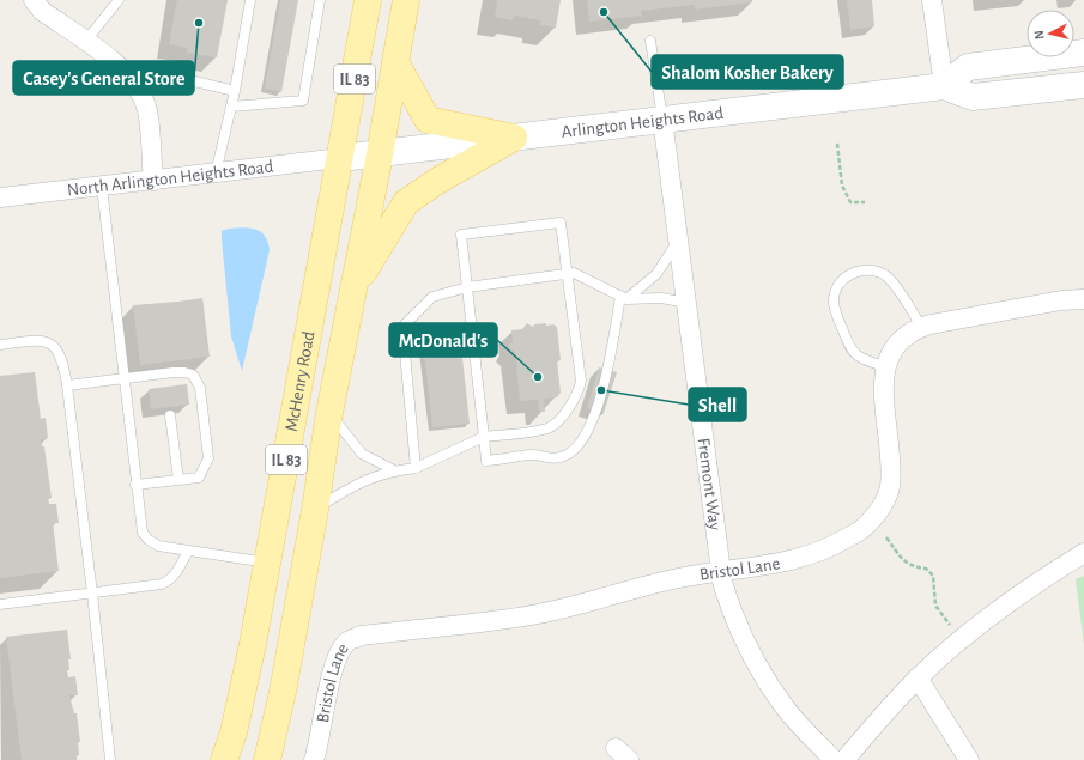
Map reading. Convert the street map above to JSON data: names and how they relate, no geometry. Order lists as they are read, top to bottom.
{
  "streets": {
    "main road": ["IL 83", "Arlington Heights Road", "McHenry Road"],
    "street": ["North Arlington Heights Road", "Fremont Way", "Bristol Lane"]
  },
  "crossings": [
    ["Arlington Heights Road", "North Arlington Heights Road"],
    ["Arlington Heights Road", "McHenry Road"],
    ["Arlington Heights Road", "Fremont Way"],
    ["North Arlington Heights Road", "McHenry Road"],
    ["Fremont Way", "Bristol Lane"]
  ],
  "places": [
    "Shalom Kosher Bakery",
    "Casey's General Store",
    "McDonald's",
    "Shell"
  ],
  "north": "left"
}
